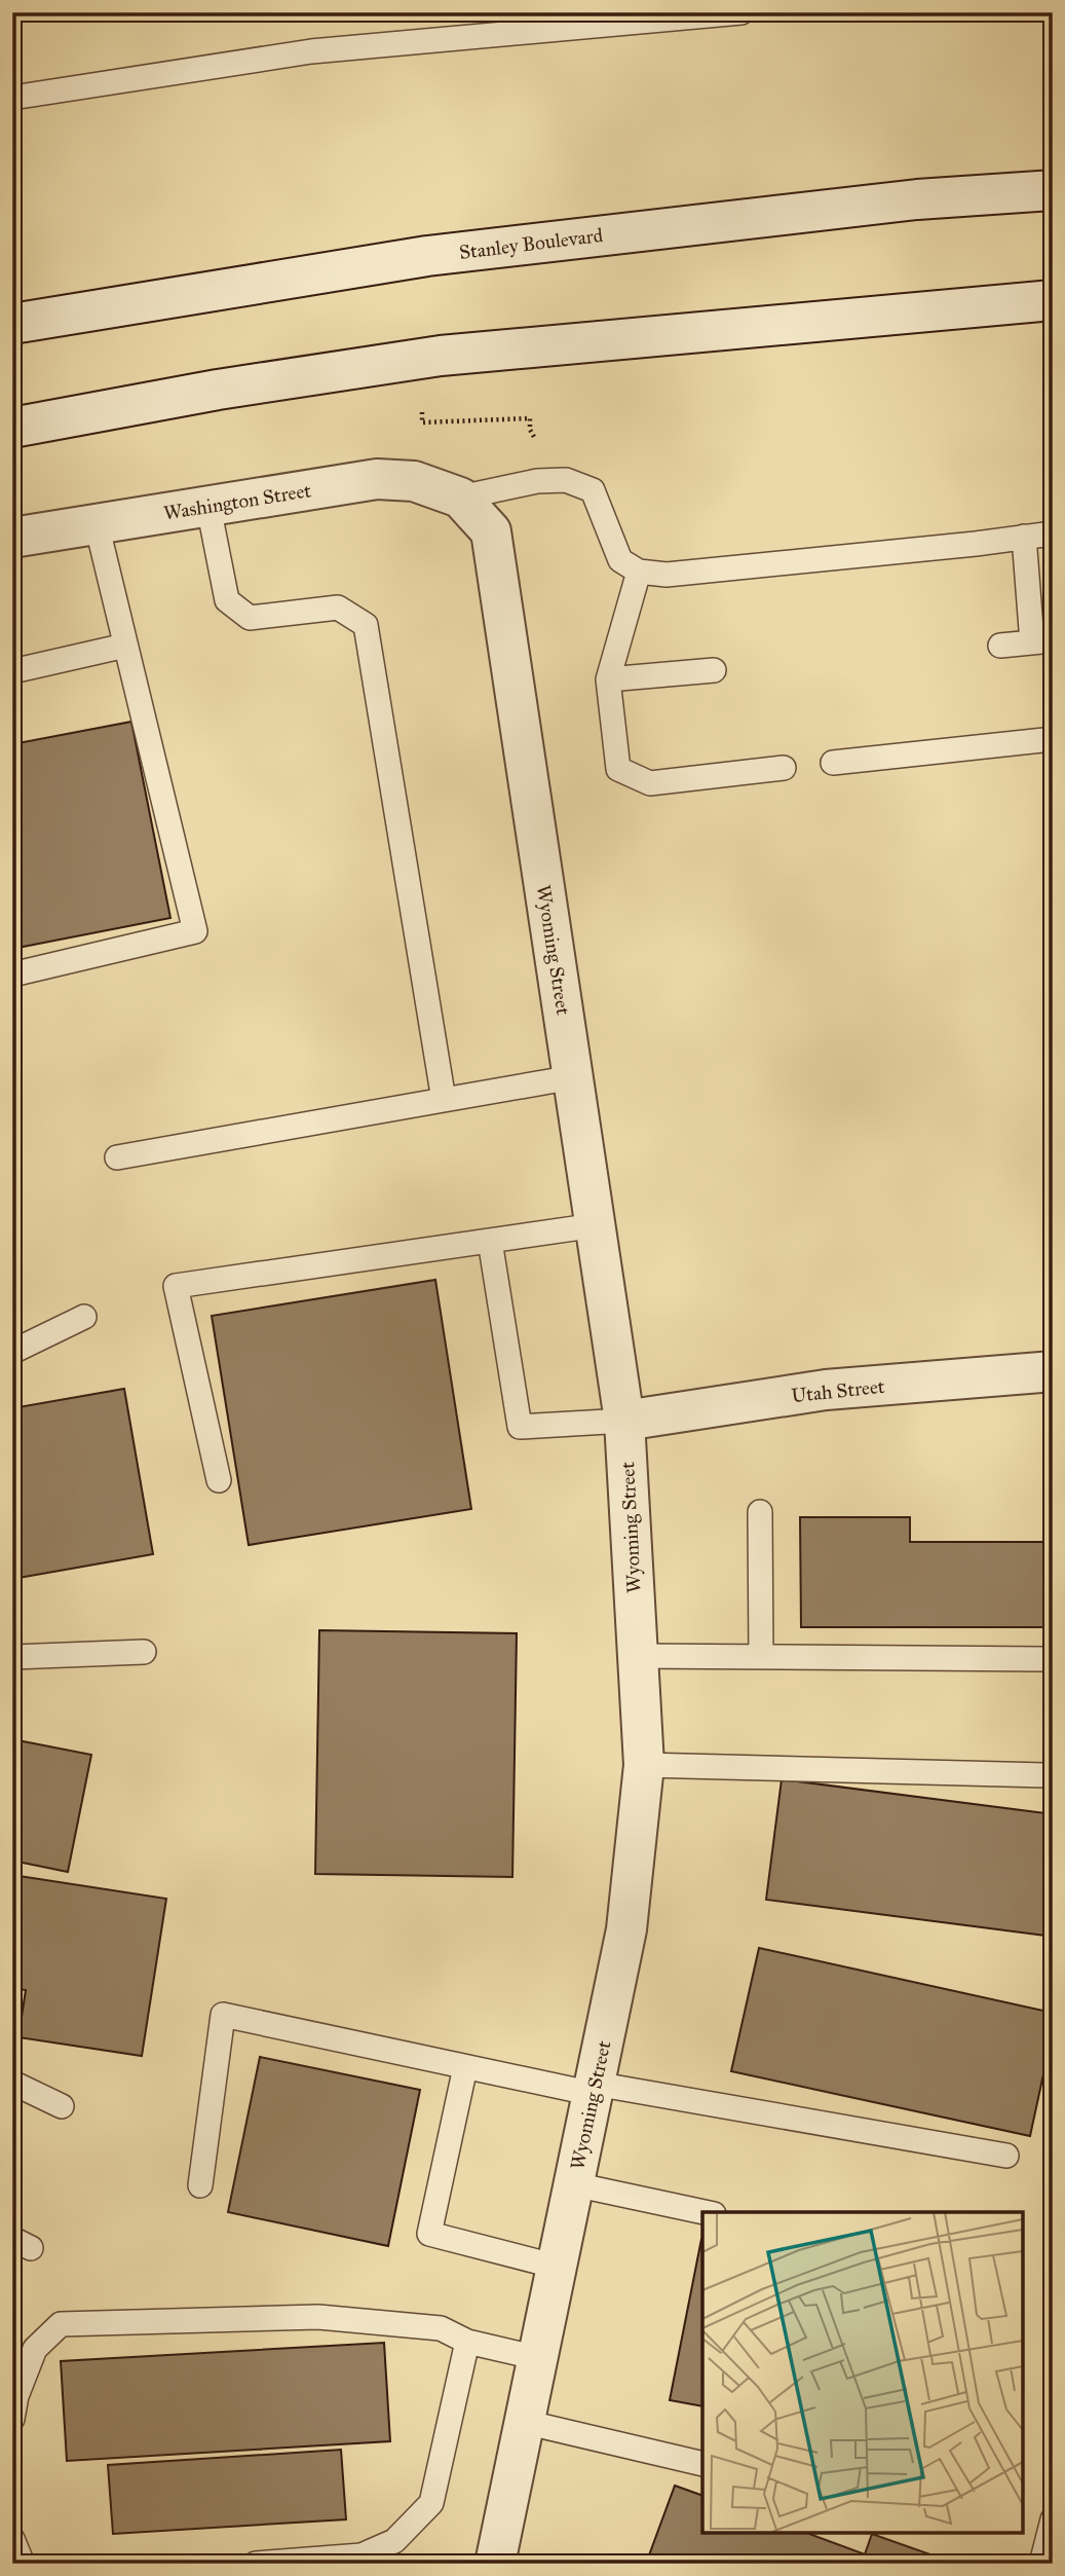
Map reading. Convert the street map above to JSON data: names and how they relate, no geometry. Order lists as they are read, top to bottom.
{
  "streets": {
    "street": [
      "Stanley Boulevard",
      "Washington Street",
      "Wyoming Street",
      "Utah Street"
    ]
  },
  "crossings": [
    ["Washington Street", "Wyoming Street"],
    ["Wyoming Street", "Utah Street"]
  ]
}
